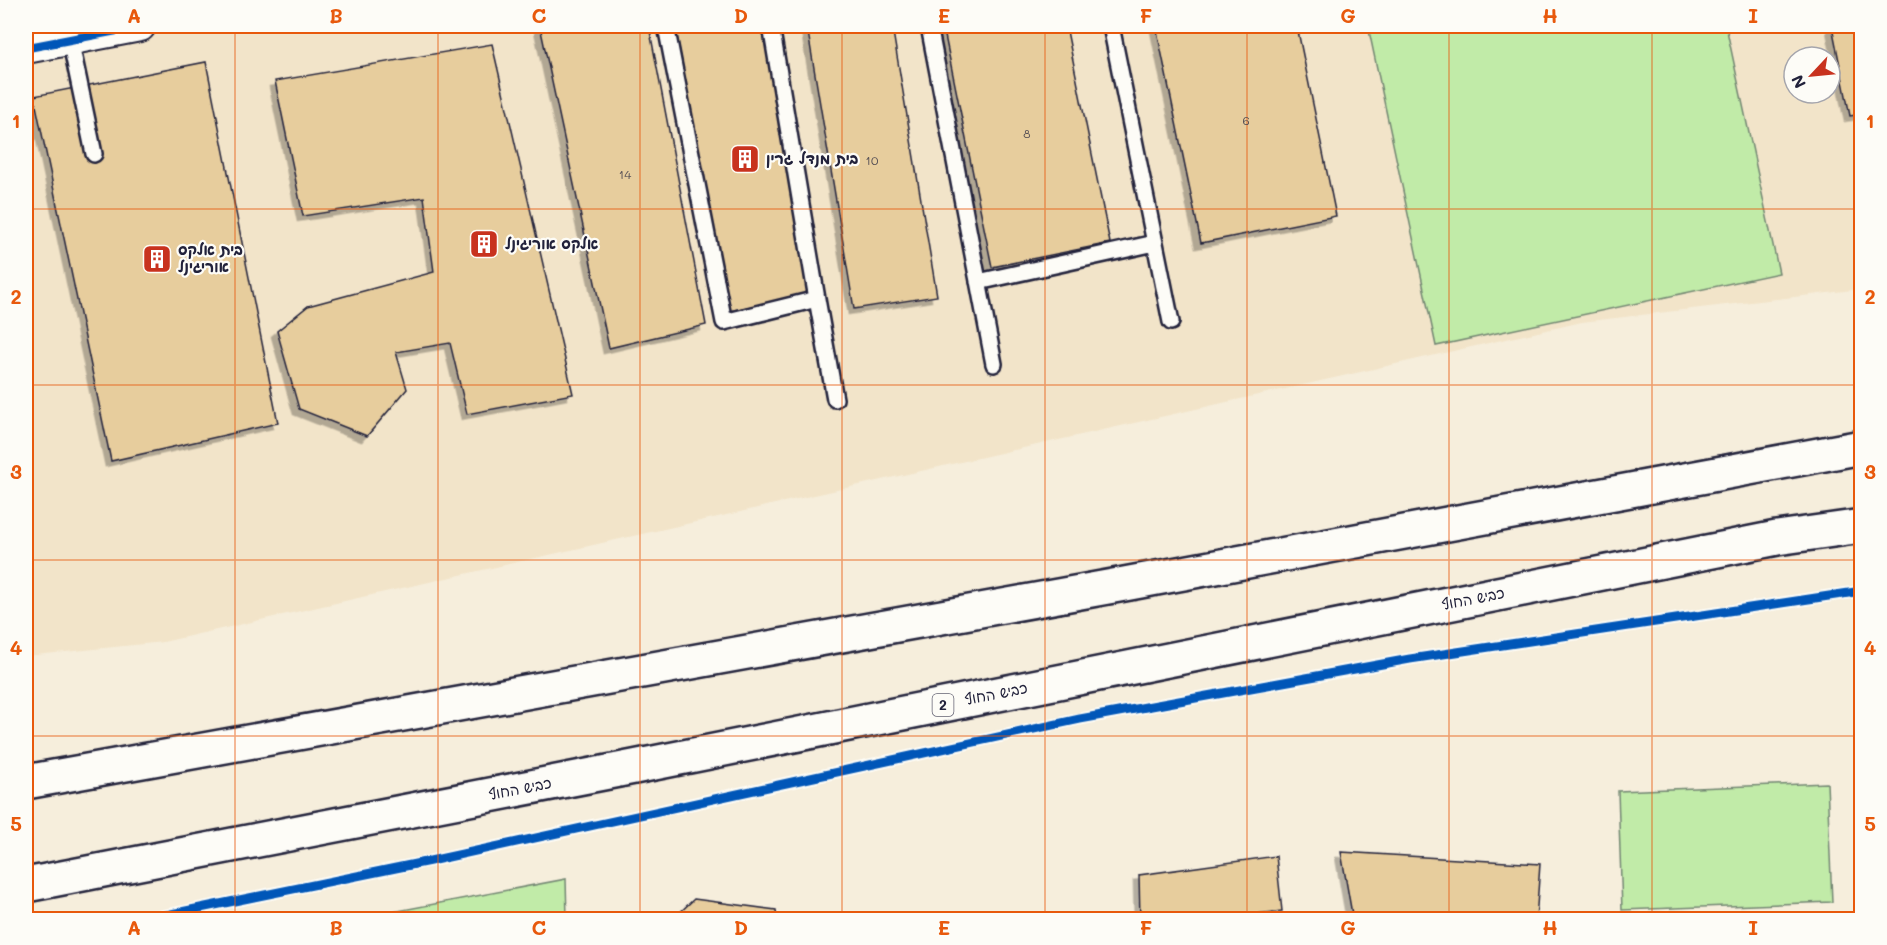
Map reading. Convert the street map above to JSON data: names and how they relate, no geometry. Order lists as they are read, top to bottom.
{
  "streets": {
    "highway": ["כביש החוף", "2"]
  },
  "places": {
    "building": ["בית מנדל גרין", "אלקס אוריגינל", "בית אלקס אוריגינל"]
  },
  "house_numbers": [
    "6",
    "8",
    "10",
    "14"
  ],
  "north": "bottom left",
  "grid": {
    "columns": [
      "A",
      "B",
      "C",
      "D",
      "E",
      "F",
      "G",
      "H",
      "I"
    ],
    "rows": [
      "1",
      "2",
      "3",
      "4",
      "5"
    ]
  }
}
